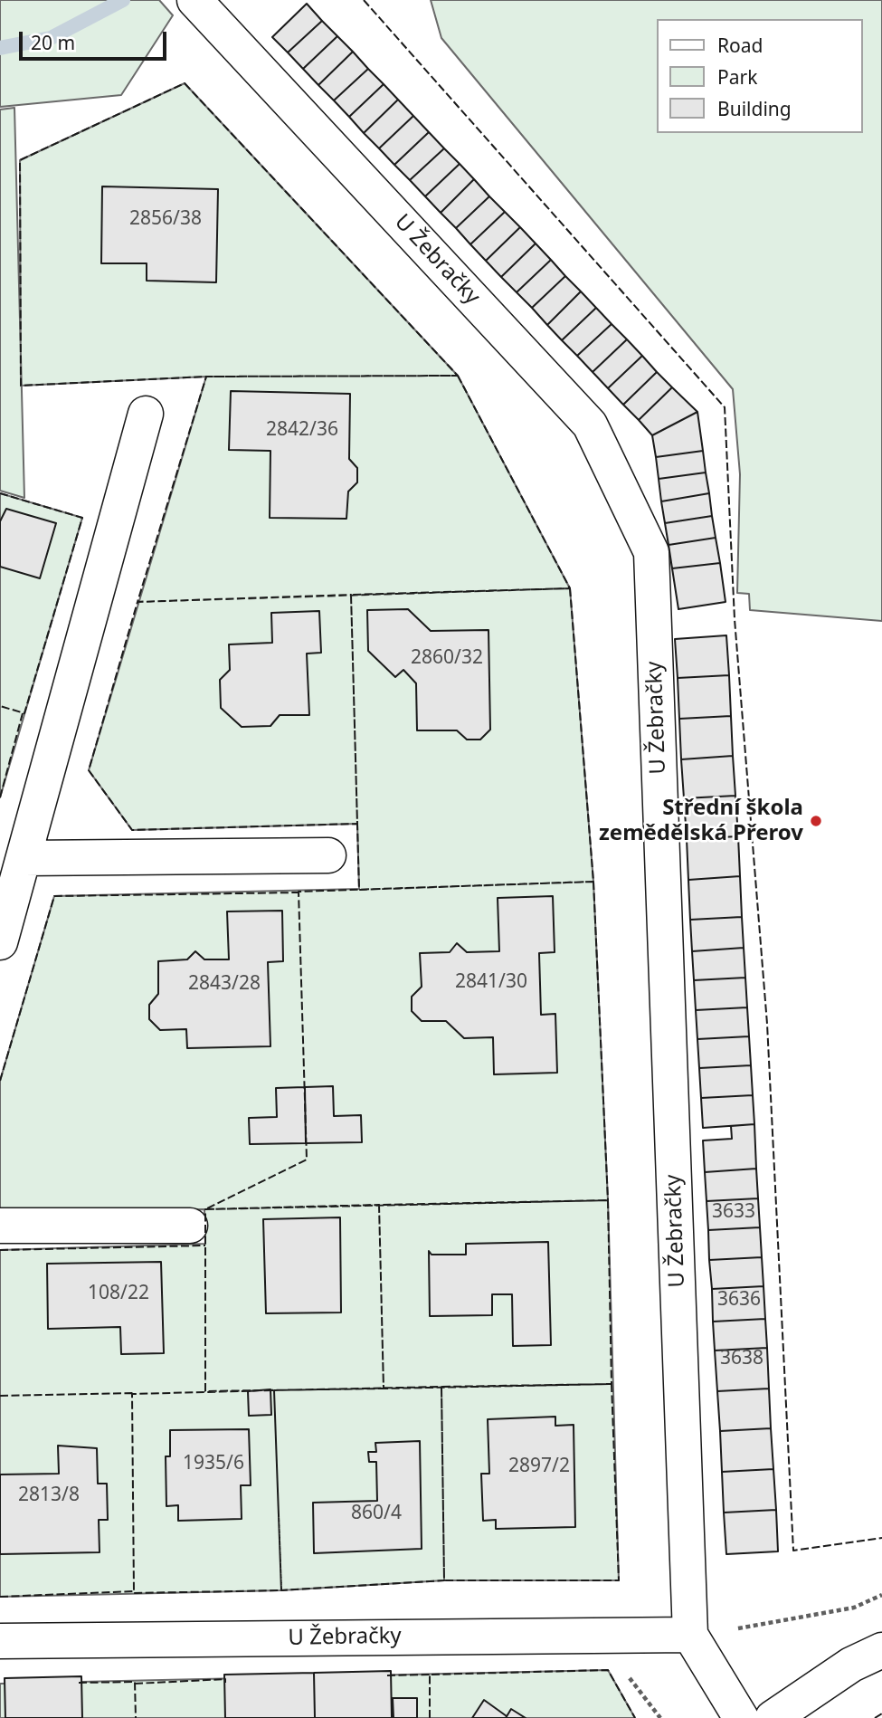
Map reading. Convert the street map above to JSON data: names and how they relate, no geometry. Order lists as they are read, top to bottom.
{
  "streets": {
    "street": ["U Žebračky"]
  },
  "places": ["Střední škola zemědělská Přerov"],
  "house_numbers": [
    "2856/38",
    "2842/36",
    "2860/32",
    "2841/30",
    "2843/28",
    "3633",
    "108/22",
    "3636",
    "3638",
    "1935/6",
    "2897/2",
    "2813/8",
    "860/4"
  ],
  "legend": ["Road", "Park", "Building"],
  "scale_bar": "20 m"
}
